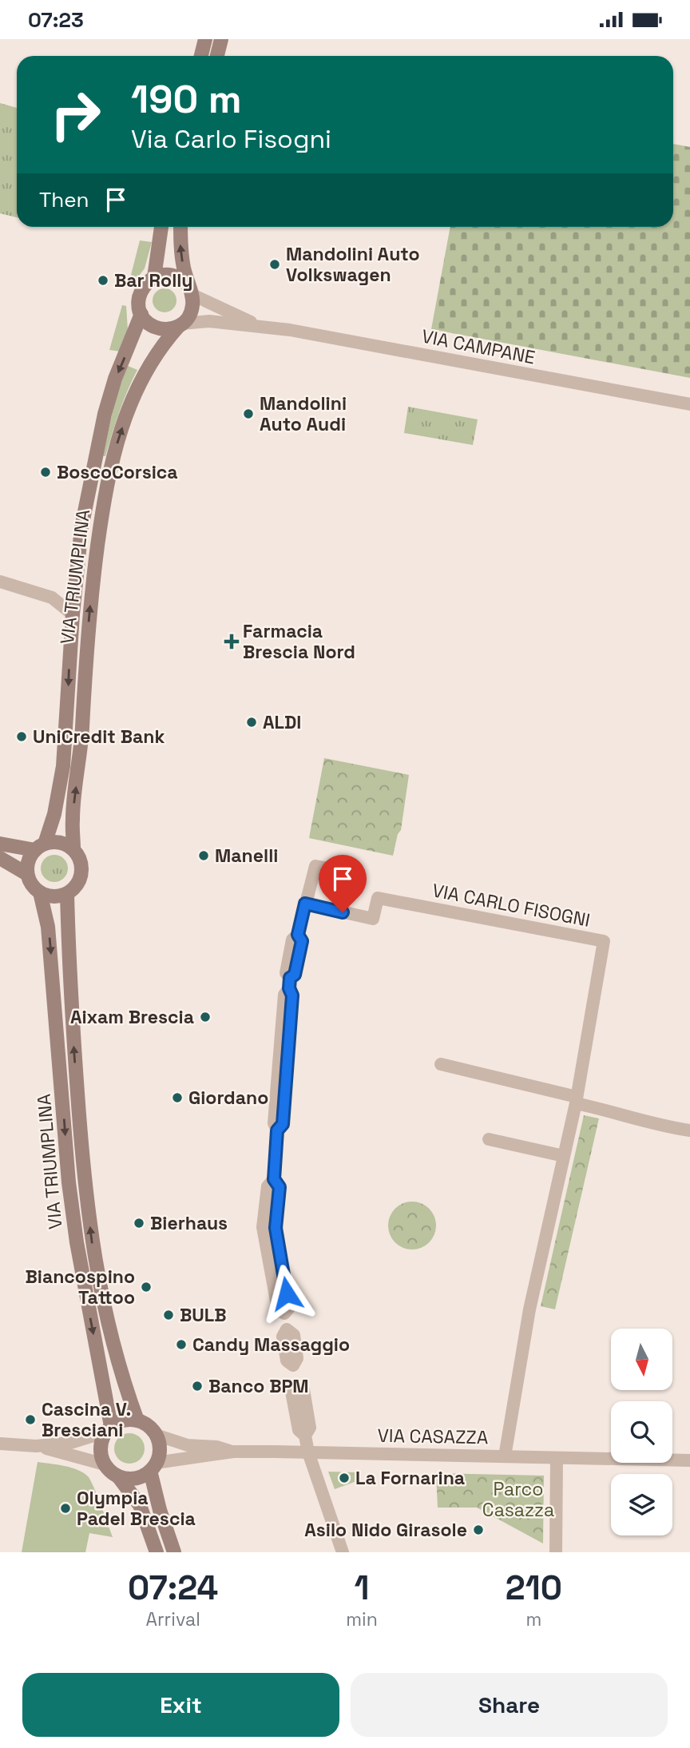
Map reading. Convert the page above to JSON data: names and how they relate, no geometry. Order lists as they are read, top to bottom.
{
  "streets": {
    "main road": ["VIA TRIUMPLINA"],
    "street": ["VIA CAMPANE", "VIA CARLO FISOGNI", "VIA CASAZZA"]
  },
  "crossings": [
    ["VIA CAMPANE", "VIA TRIUMPLINA"],
    ["VIA TRIUMPLINA", "VIA CASAZZA"],
    ["VIA CARLO FISOGNI", "VIA CASAZZA"]
  ],
  "parks": ["Parco Casazza"],
  "places": {
    "other": [
      "Mandolini Auto Volkswagen",
      "Bar Rolly",
      "Mandolini Auto Audi",
      "BoscoCorsica",
      "ALDI",
      "UniCredit Bank",
      "Manelli",
      "Aixam Brescia",
      "Giordano",
      "Bierhaus",
      "Biancospino Tattoo",
      "BULB",
      "Candy Massaggio",
      "Banco BPM",
      "Cascina V. Bresciani",
      "La Fornarina",
      "Olympia Padel Brescia",
      "Asilo Nido Girasole"
    ],
    "health": ["Farmacia Brescia Nord"]
  },
  "north": "bottom",
  "page": {
    "status": "07:23",
    "turn": ["190 m", "Via Carlo Fisogni"],
    "then": "Then",
    "eta": [
      "07:24",
      "Arrival",
      "1",
      "min",
      "210",
      "m"
    ],
    "buttons": ["Exit", "Share"]
  }
}
